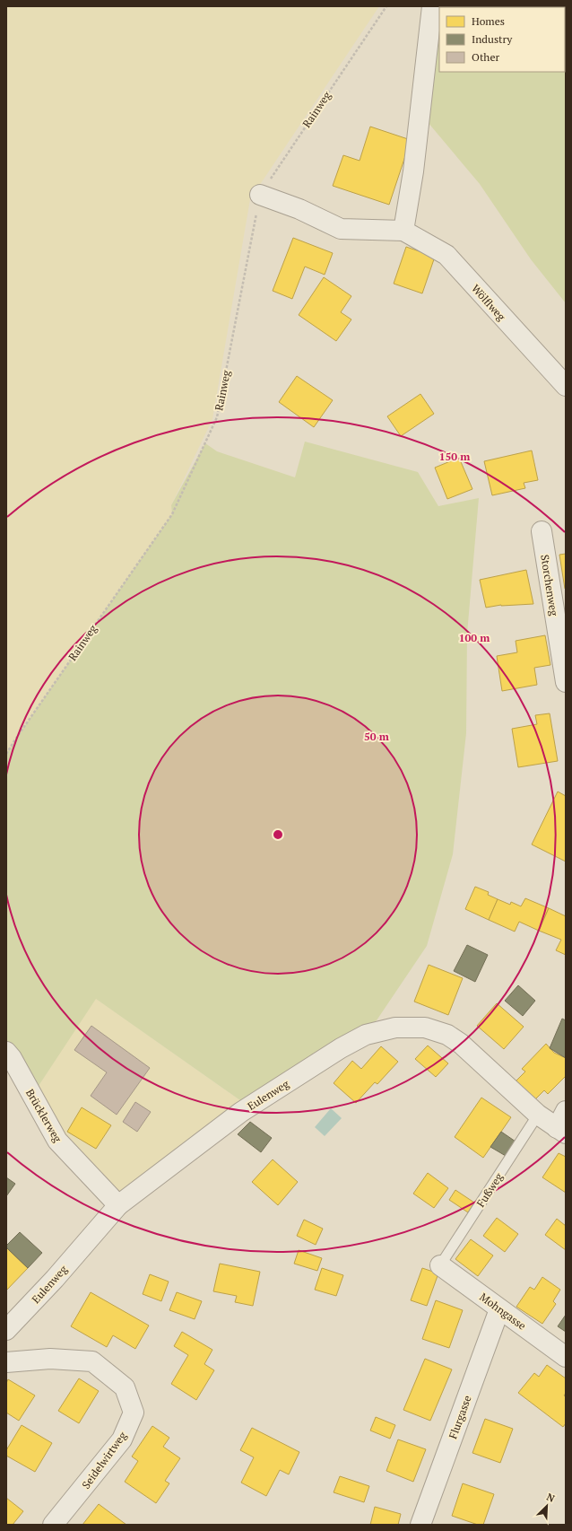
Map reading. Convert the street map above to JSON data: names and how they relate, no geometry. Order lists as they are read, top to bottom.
{
  "streets": {
    "street": [
      "Wölflweg",
      "Storchenweg",
      "Eulenweg",
      "Brücklerweg",
      "Mohngasse",
      "Flurgasse",
      "Seidelwirtweg"
    ],
    "lane": ["Fußweg"],
    "path": ["Rainweg"]
  },
  "crossings": [
    ["Rainweg", "Wölflweg"],
    ["Eulenweg", "Brücklerweg"],
    ["Eulenweg", "Fußweg"],
    ["Fußweg", "Mohngasse"],
    ["Mohngasse", "Flurgasse"]
  ],
  "legend": ["Homes", "Industry", "Other"],
  "north": "top right",
  "rings": ["150 m", "100 m", "50 m"]
}
